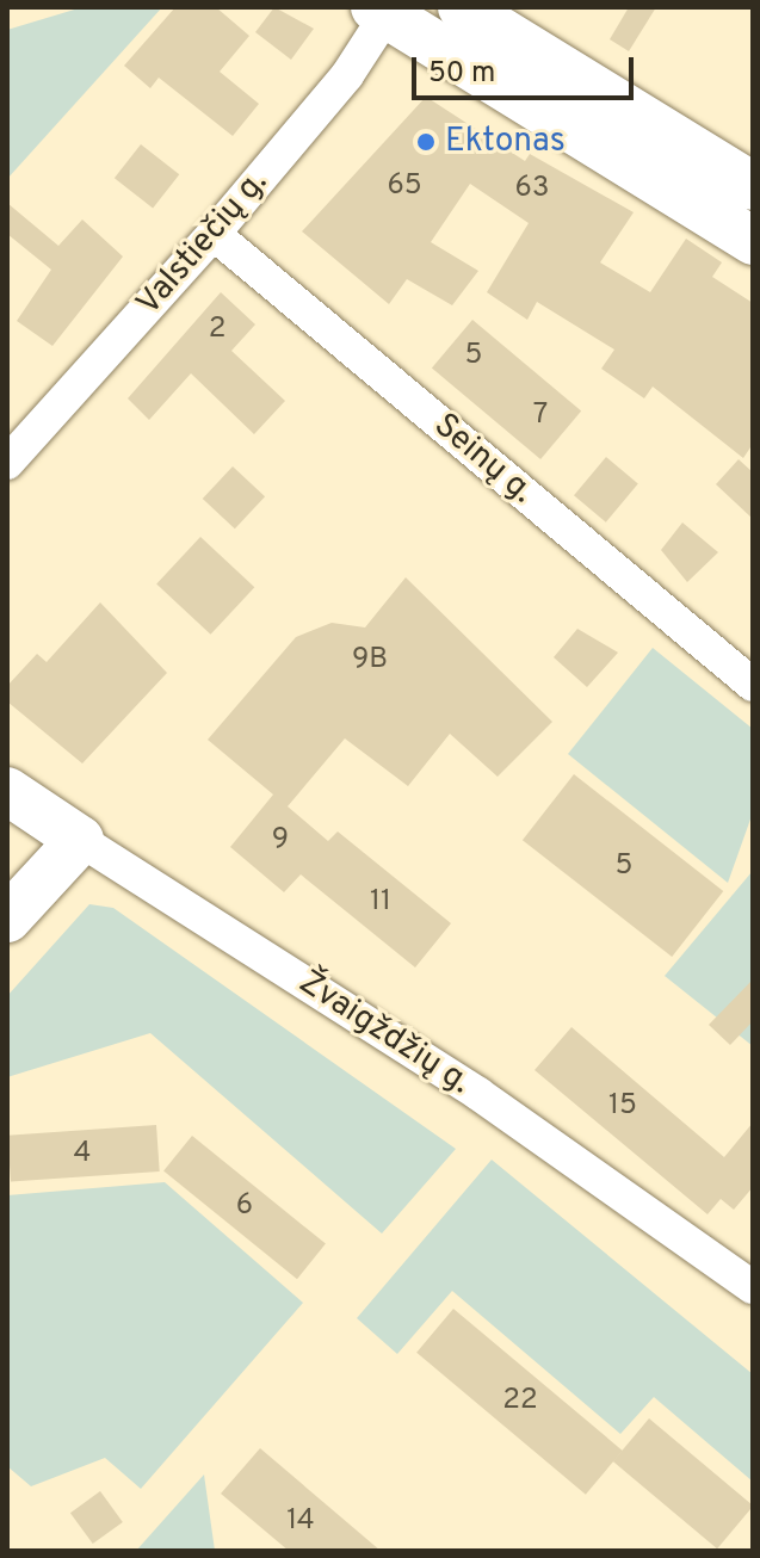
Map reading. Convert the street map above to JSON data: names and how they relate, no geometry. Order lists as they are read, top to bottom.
{
  "streets": {
    "main road": ["Žvaigždžių g."],
    "street": ["Valstiečių g.", "Seinų g."]
  },
  "crossings": [
    ["Valstiečių g.", "Seinų g."]
  ],
  "places": ["Ektonas"],
  "house_numbers": [
    "65",
    "63",
    "2",
    "5",
    "7",
    "9B",
    "9",
    "5",
    "11",
    "15",
    "4",
    "6",
    "22",
    "14"
  ],
  "scale_bar": "50 m"
}
